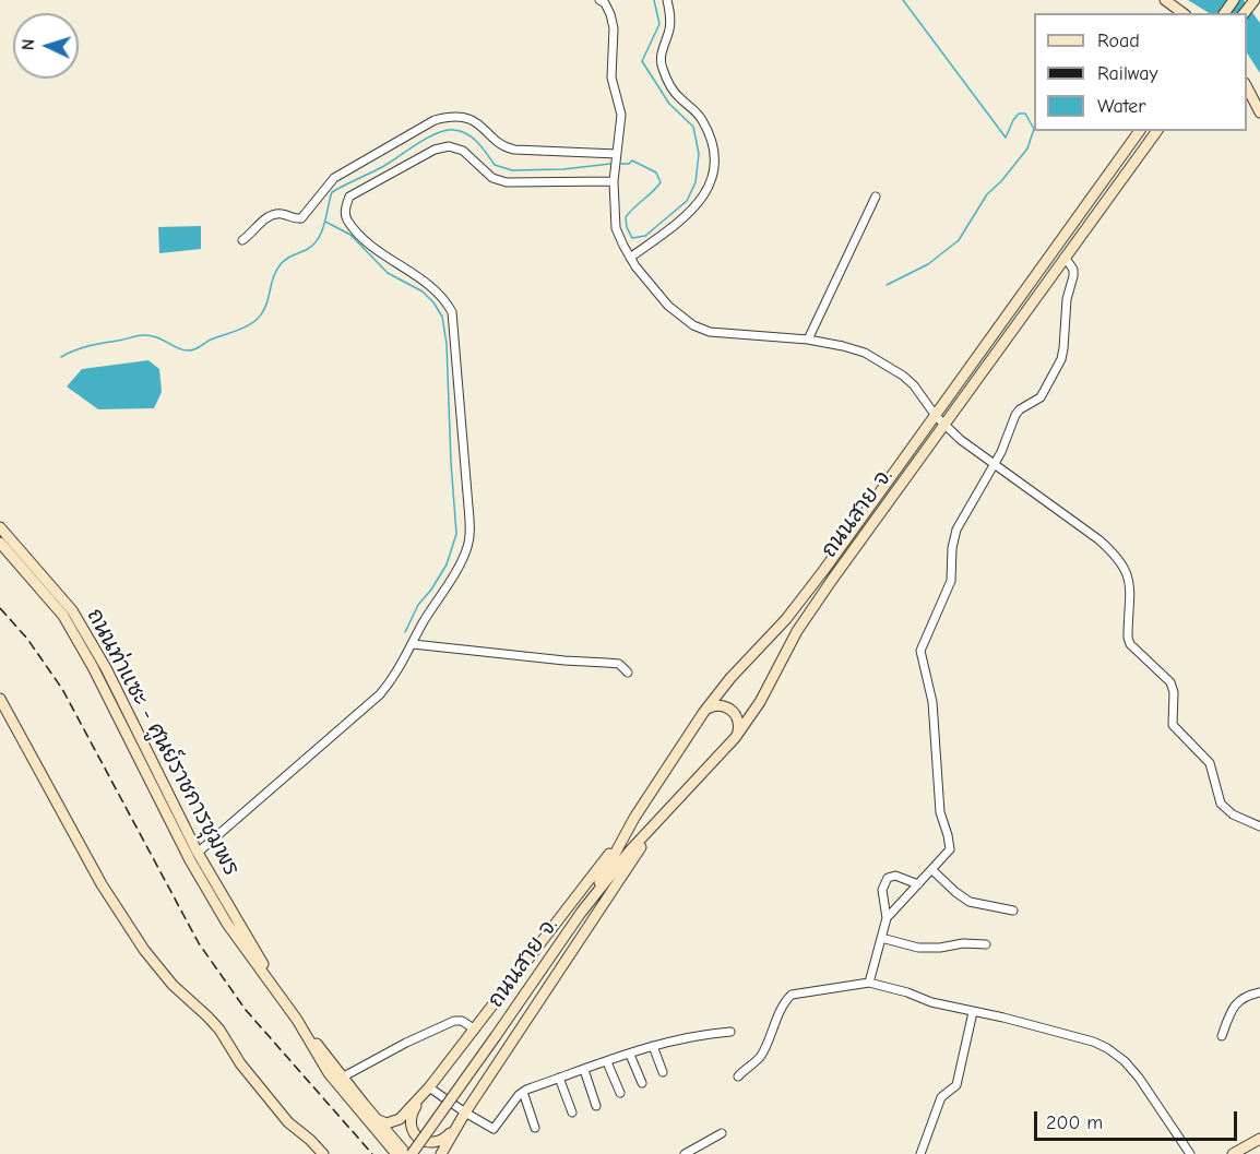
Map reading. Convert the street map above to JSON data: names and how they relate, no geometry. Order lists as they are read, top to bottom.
{
  "streets": {
    "main road": ["ถนนสาย จ.", "ถนนท่าแซะ - ศูนย์ราชการชุมพร"]
  },
  "legend": ["Road", "Railway", "Water"],
  "scale_bar": "200 m",
  "north": "left"
}
